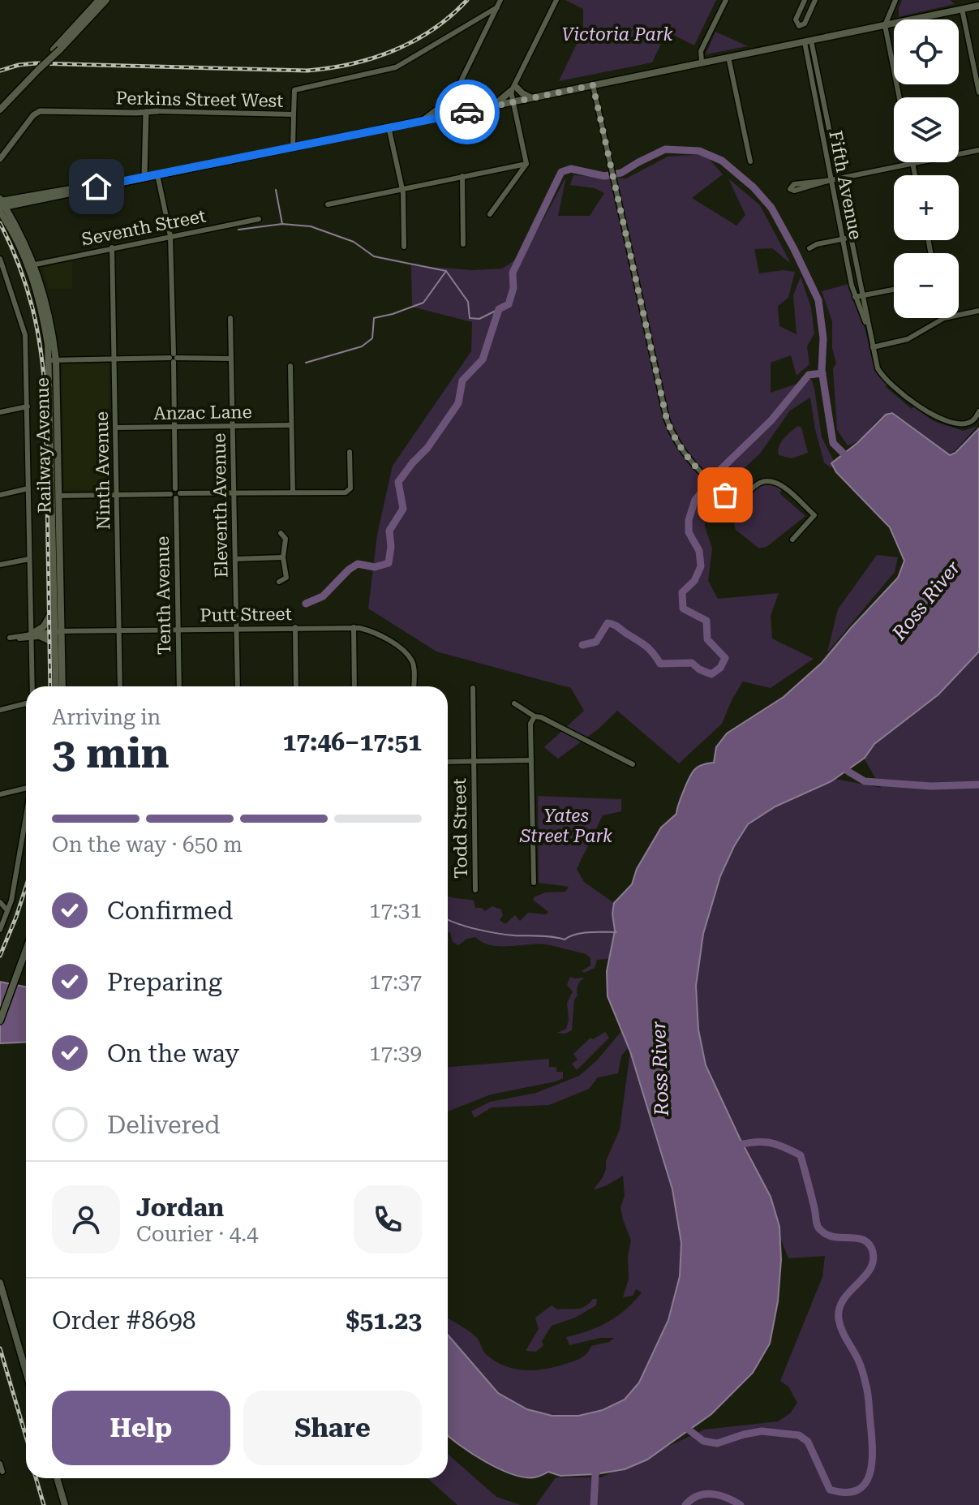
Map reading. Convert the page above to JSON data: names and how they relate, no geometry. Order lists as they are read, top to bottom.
{
  "streets": {
    "main road": ["Railway Avenue"],
    "street": [
      "Perkins Street West",
      "Fifth Avenue",
      "Seventh Street",
      "Anzac Lane",
      "Ninth Avenue",
      "Eleventh Avenue",
      "Tenth Avenue",
      "Putt Street",
      "Todd Street"
    ]
  },
  "crossings": [
    ["Seventh Street", "Railway Avenue"],
    ["Seventh Street", "Ninth Avenue"],
    ["Seventh Street", "Tenth Avenue"],
    ["Anzac Lane", "Ninth Avenue"],
    ["Anzac Lane", "Eleventh Avenue"],
    ["Anzac Lane", "Tenth Avenue"],
    ["Railway Avenue", "Putt Street"],
    ["Ninth Avenue", "Putt Street"],
    ["Eleventh Avenue", "Putt Street"],
    ["Tenth Avenue", "Putt Street"]
  ],
  "water": ["Ross River"],
  "parks": ["Victoria Park", "Yates Street Park"],
  "page": {
    "map_buttons": ["+", "−"],
    "heading": ["3 min", "Arriving in", "17:46–17:51"],
    "panel": [
      "Jordan",
      "Courier · 4.4",
      "Order #8698",
      "$51.23"
    ],
    "bar": "On the way · 650 m",
    "list": [
      ["Confirmed", "17:31"],
      ["Preparing", "17:37"],
      ["On the way", "17:39"],
      "Delivered"
    ],
    "buttons": ["Help", "Share"]
  }
}
